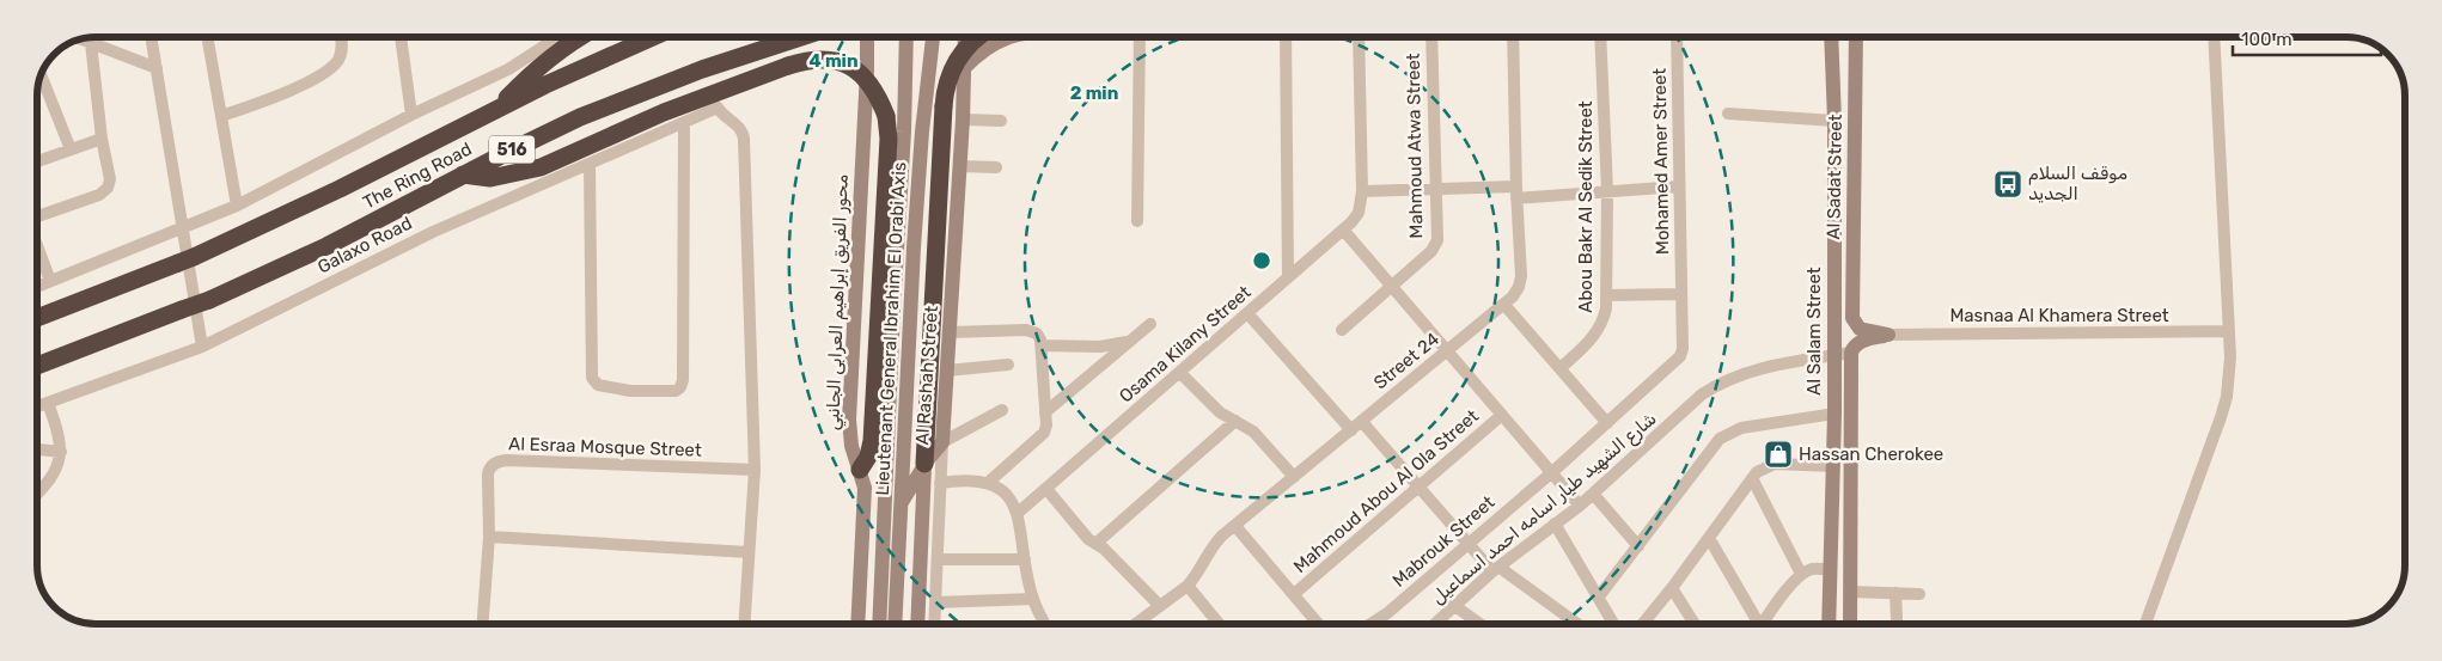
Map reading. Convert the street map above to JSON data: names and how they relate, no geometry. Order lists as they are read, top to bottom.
{
  "streets": {
    "highway": ["516", "The Ring Road"],
    "street": [
      "Mahmoud Atwa Street",
      "Mohamed Amer Street",
      "Al Sadat Street",
      "Abou Bakr Al Sedik Street",
      "Galaxo Road",
      "محور الفريق إبراهيم العرابى الجانبي",
      "Masnaa Al Khamera Street",
      "Lieutenant General Ibrahim El Orabi Axis",
      "Al Salam Street",
      "Osama Kilany Street",
      "Street 24",
      "Al Rashah Street",
      "Al Esraa Mosque Street",
      "Mahmoud Abou Al Ola Street",
      "شارع الشهيد طيار اسامه احمد اسماعيل",
      "Mabrouk Street"
    ]
  },
  "crossings": [
    ["Mohamed Amer Street", "Mabrouk Street"],
    ["Al Sadat Street", "Masnaa Al Khamera Street"],
    ["Al Sadat Street", "Al Salam Street"],
    ["Galaxo Road", "Al Esraa Mosque Street"],
    ["Masnaa Al Khamera Street", "Al Salam Street"],
    ["Al Salam Street", "شارع الشهيد طيار اسامه احمد اسماعيل"]
  ],
  "places": {
    "bus stop": ["موقف السلام الجديد"],
    "shop": ["Hassan Cherokee"]
  },
  "scale_bar": "100 m",
  "rings": ["4 min", "2 min"]
}
